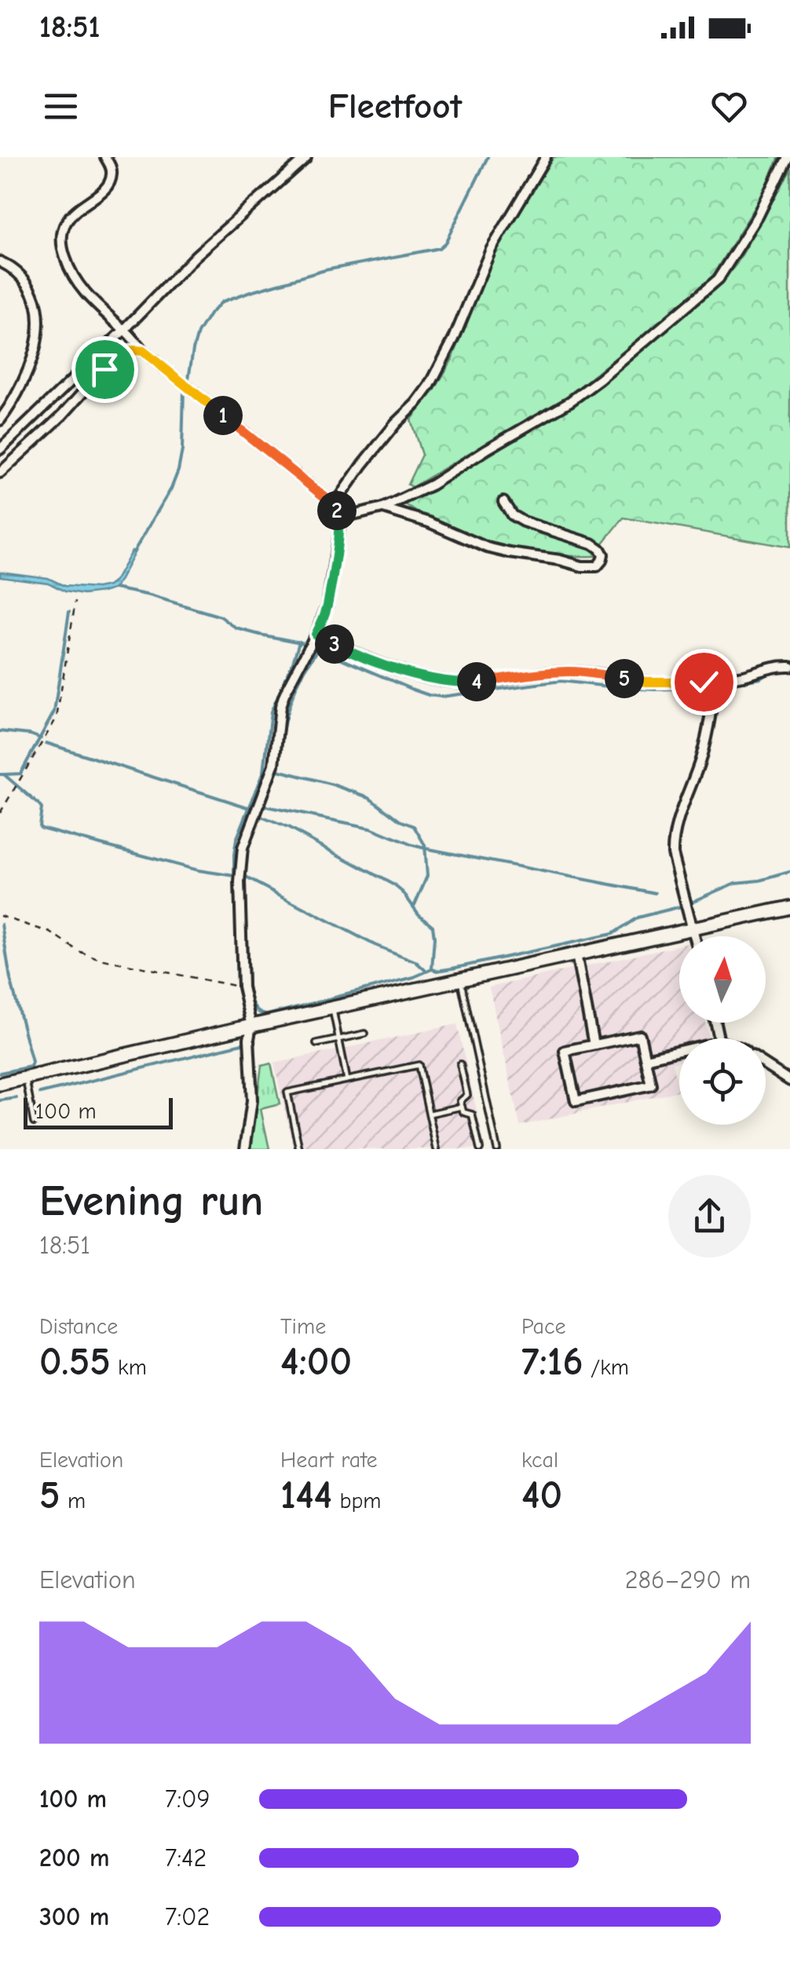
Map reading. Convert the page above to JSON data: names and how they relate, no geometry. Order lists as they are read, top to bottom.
{
  "scale_bar": "100 m",
  "north": "top",
  "page": {
    "status": "18:51",
    "header": "Fleetfoot",
    "pins": [
      "1",
      "2",
      "3",
      "5",
      "4"
    ],
    "scale": "100 m",
    "heading": ["Evening run", "18:51"],
    "stats": [
      ["Distance", "0.55 km"],
      ["Time", "4:00"],
      ["Pace", "7:16 /km"],
      ["Elevation", "5 m"],
      ["Heart rate", "144 bpm"],
      ["kcal", "40"]
    ],
    "chart": ["Elevation", "286–290 m"],
    "list": [
      {
        "name": "100 m",
        "note": "7:09"
      },
      {
        "name": "200 m",
        "note": "7:42"
      },
      {
        "name": "300 m",
        "note": "7:02"
      }
    ]
  }
}
